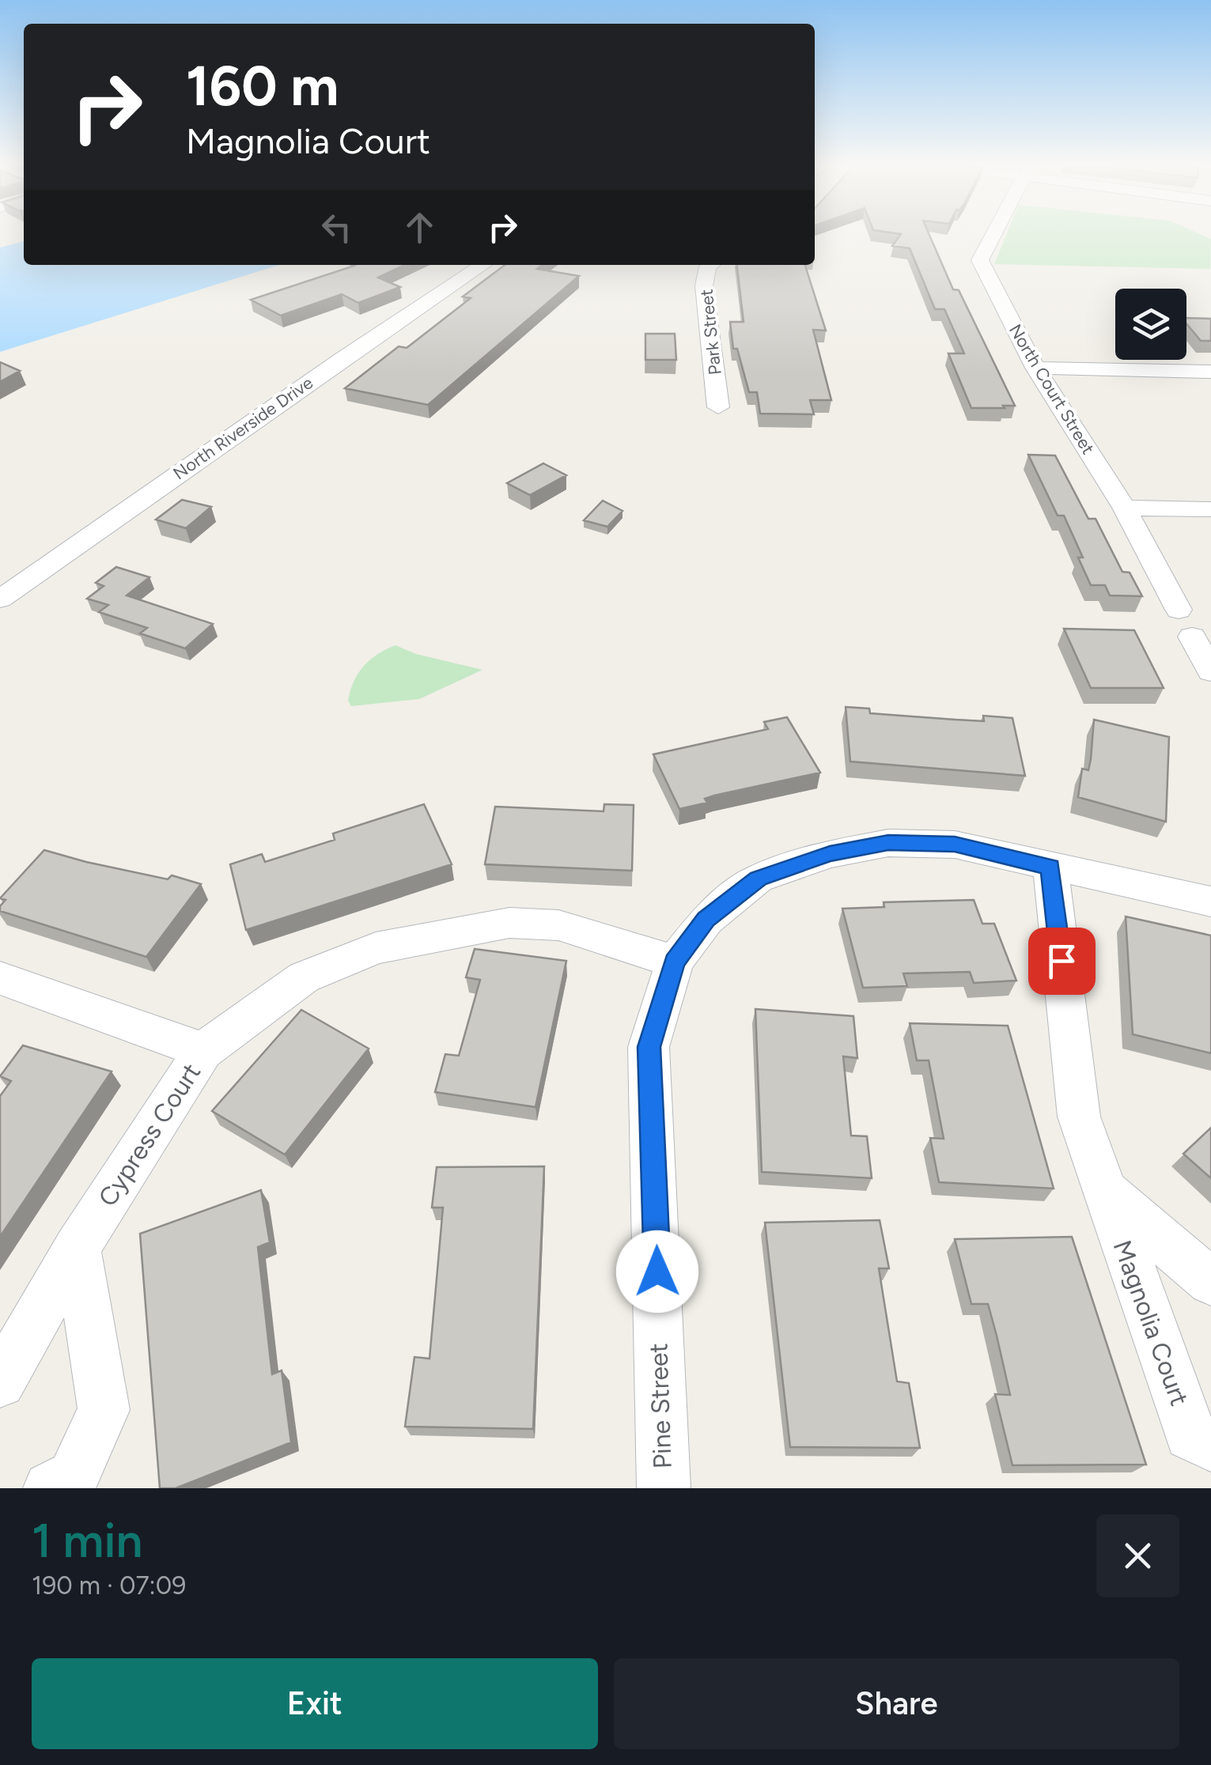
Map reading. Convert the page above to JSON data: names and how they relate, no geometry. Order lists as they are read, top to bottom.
{
  "streets": {
    "street": [
      "Park Street",
      "North Court Street",
      "North Riverside Drive",
      "Cypress Court",
      "Magnolia Court",
      "Pine Street"
    ]
  },
  "crossings": [
    ["Cypress Court", "Pine Street"],
    ["Magnolia Court", "Pine Street"]
  ],
  "page": {
    "turn": ["160 m", "Magnolia Court"],
    "heading": ["1 min", "190 m · 07:09"],
    "buttons": ["Exit", "Share"]
  }
}
